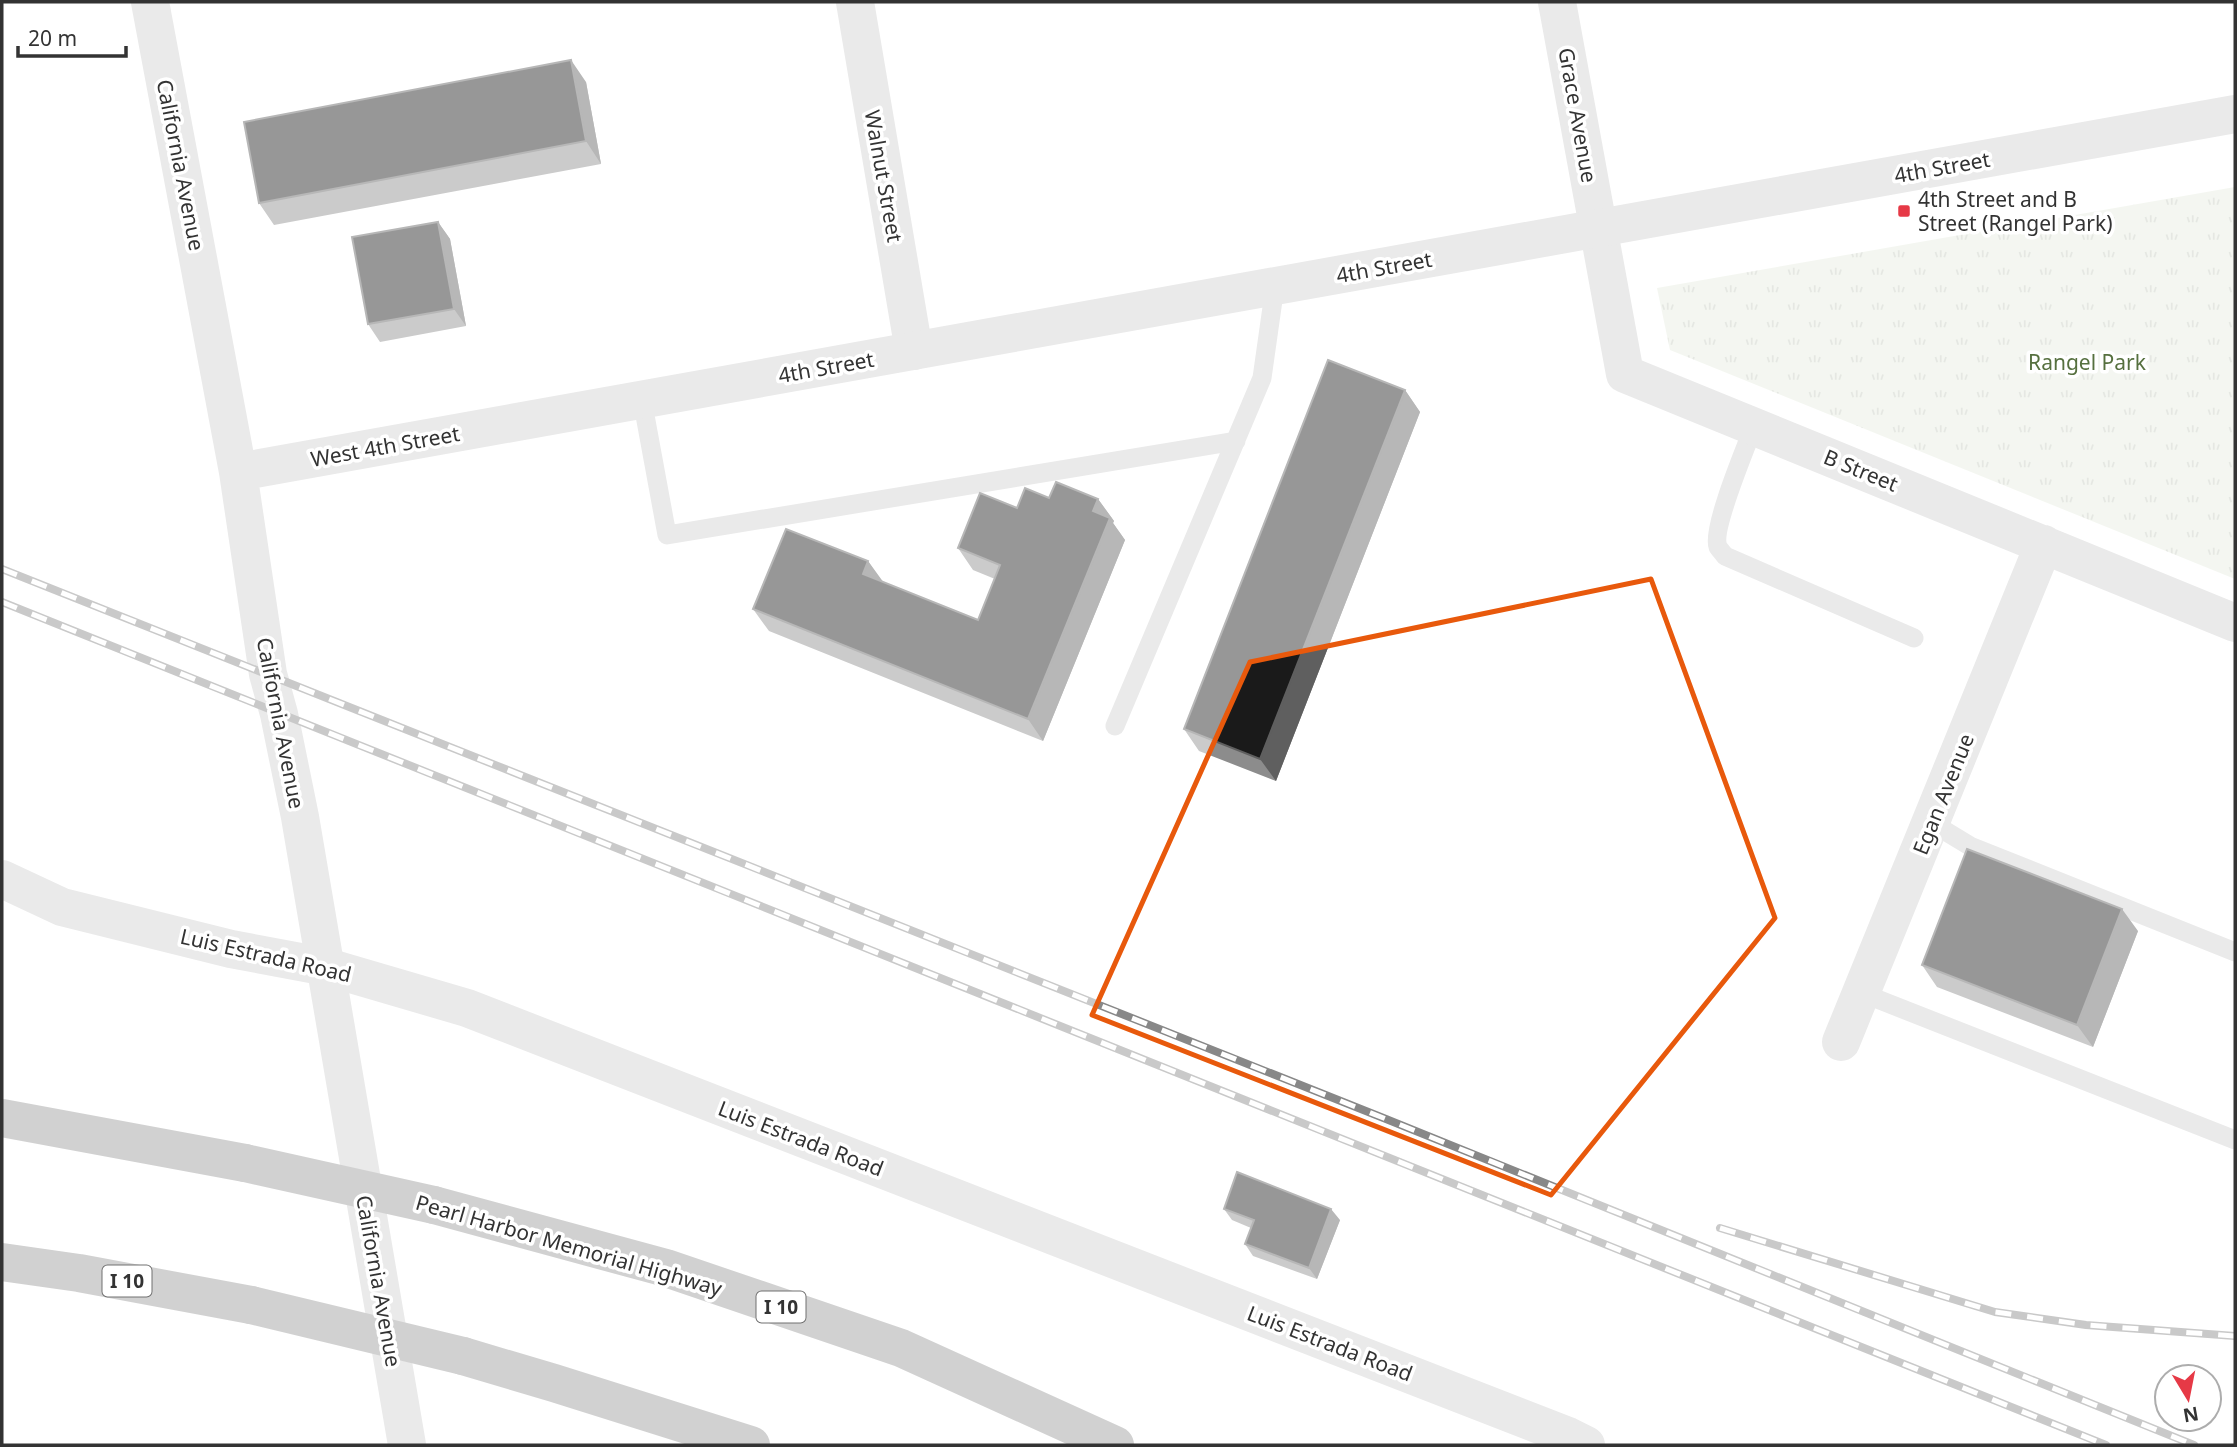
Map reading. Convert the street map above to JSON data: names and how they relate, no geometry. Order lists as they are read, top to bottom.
{
  "streets": {
    "highway": ["Pearl Harbor Memorial Highway", "I 10"],
    "street": [
      "Grace Avenue",
      "California Avenue",
      "4th Street",
      "Walnut Street",
      "West 4th Street",
      "B Street",
      "Egan Avenue",
      "Luis Estrada Road"
    ]
  },
  "crossings": [
    ["Grace Avenue", "4th Street"],
    ["Grace Avenue", "B Street"],
    ["California Avenue", "West 4th Street"],
    ["California Avenue", "Luis Estrada Road"],
    ["4th Street", "Walnut Street"],
    ["4th Street", "West 4th Street"],
    ["4th Street", "B Street"],
    ["B Street", "Egan Avenue"]
  ],
  "parks": ["Rangel Park"],
  "places": {
    "transit": ["4th Street and B Street (Rangel Park)"]
  },
  "scale_bar": "20 m",
  "north": "bottom"
}
